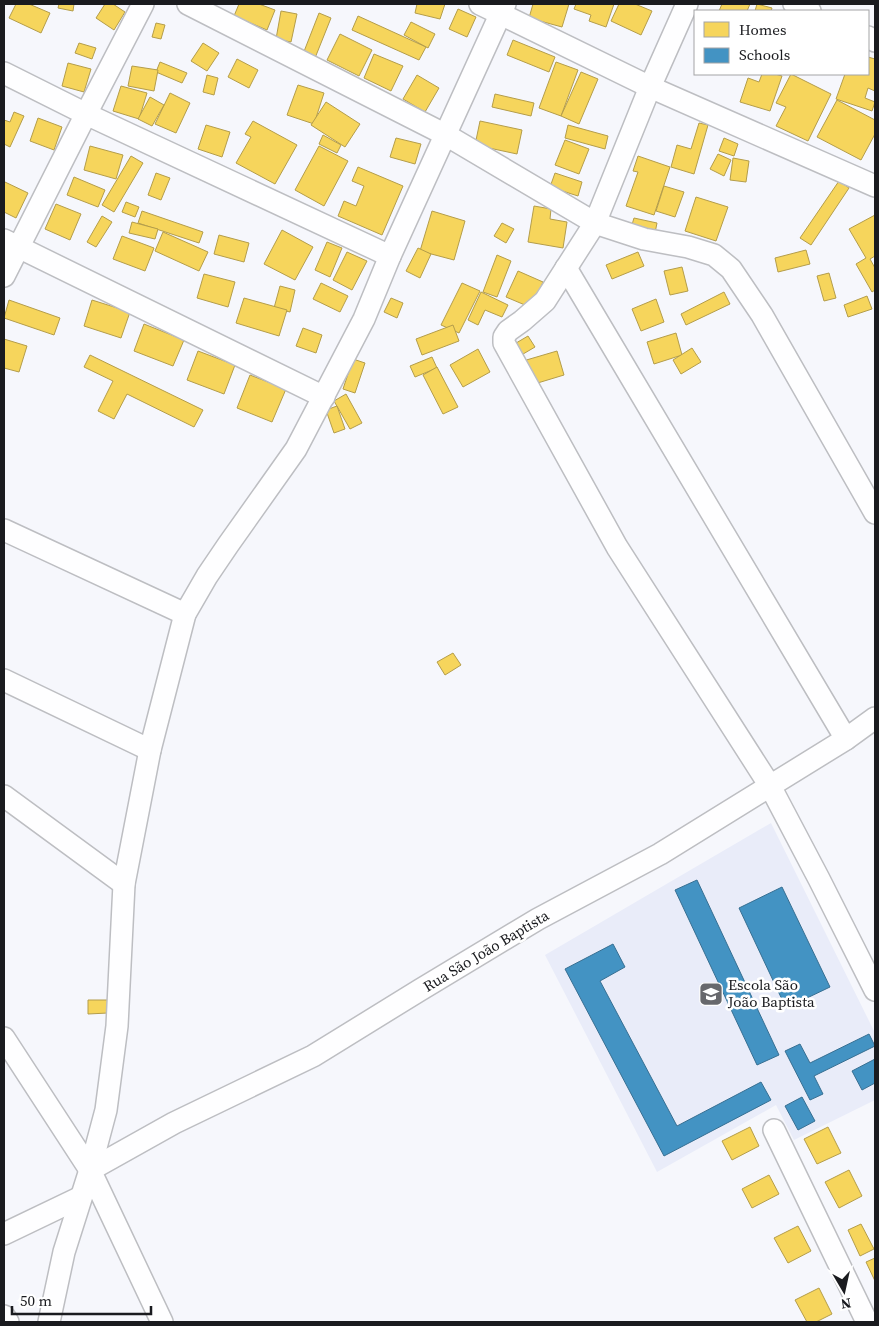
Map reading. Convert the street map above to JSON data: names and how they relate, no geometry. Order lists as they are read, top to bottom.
{
  "streets": {
    "street": ["Rua São João Baptista"]
  },
  "places": {
    "school or university": ["Escola São João Baptista"]
  },
  "legend": ["Homes", "Schools"],
  "scale_bar": "50 m",
  "north": "bottom"
}
